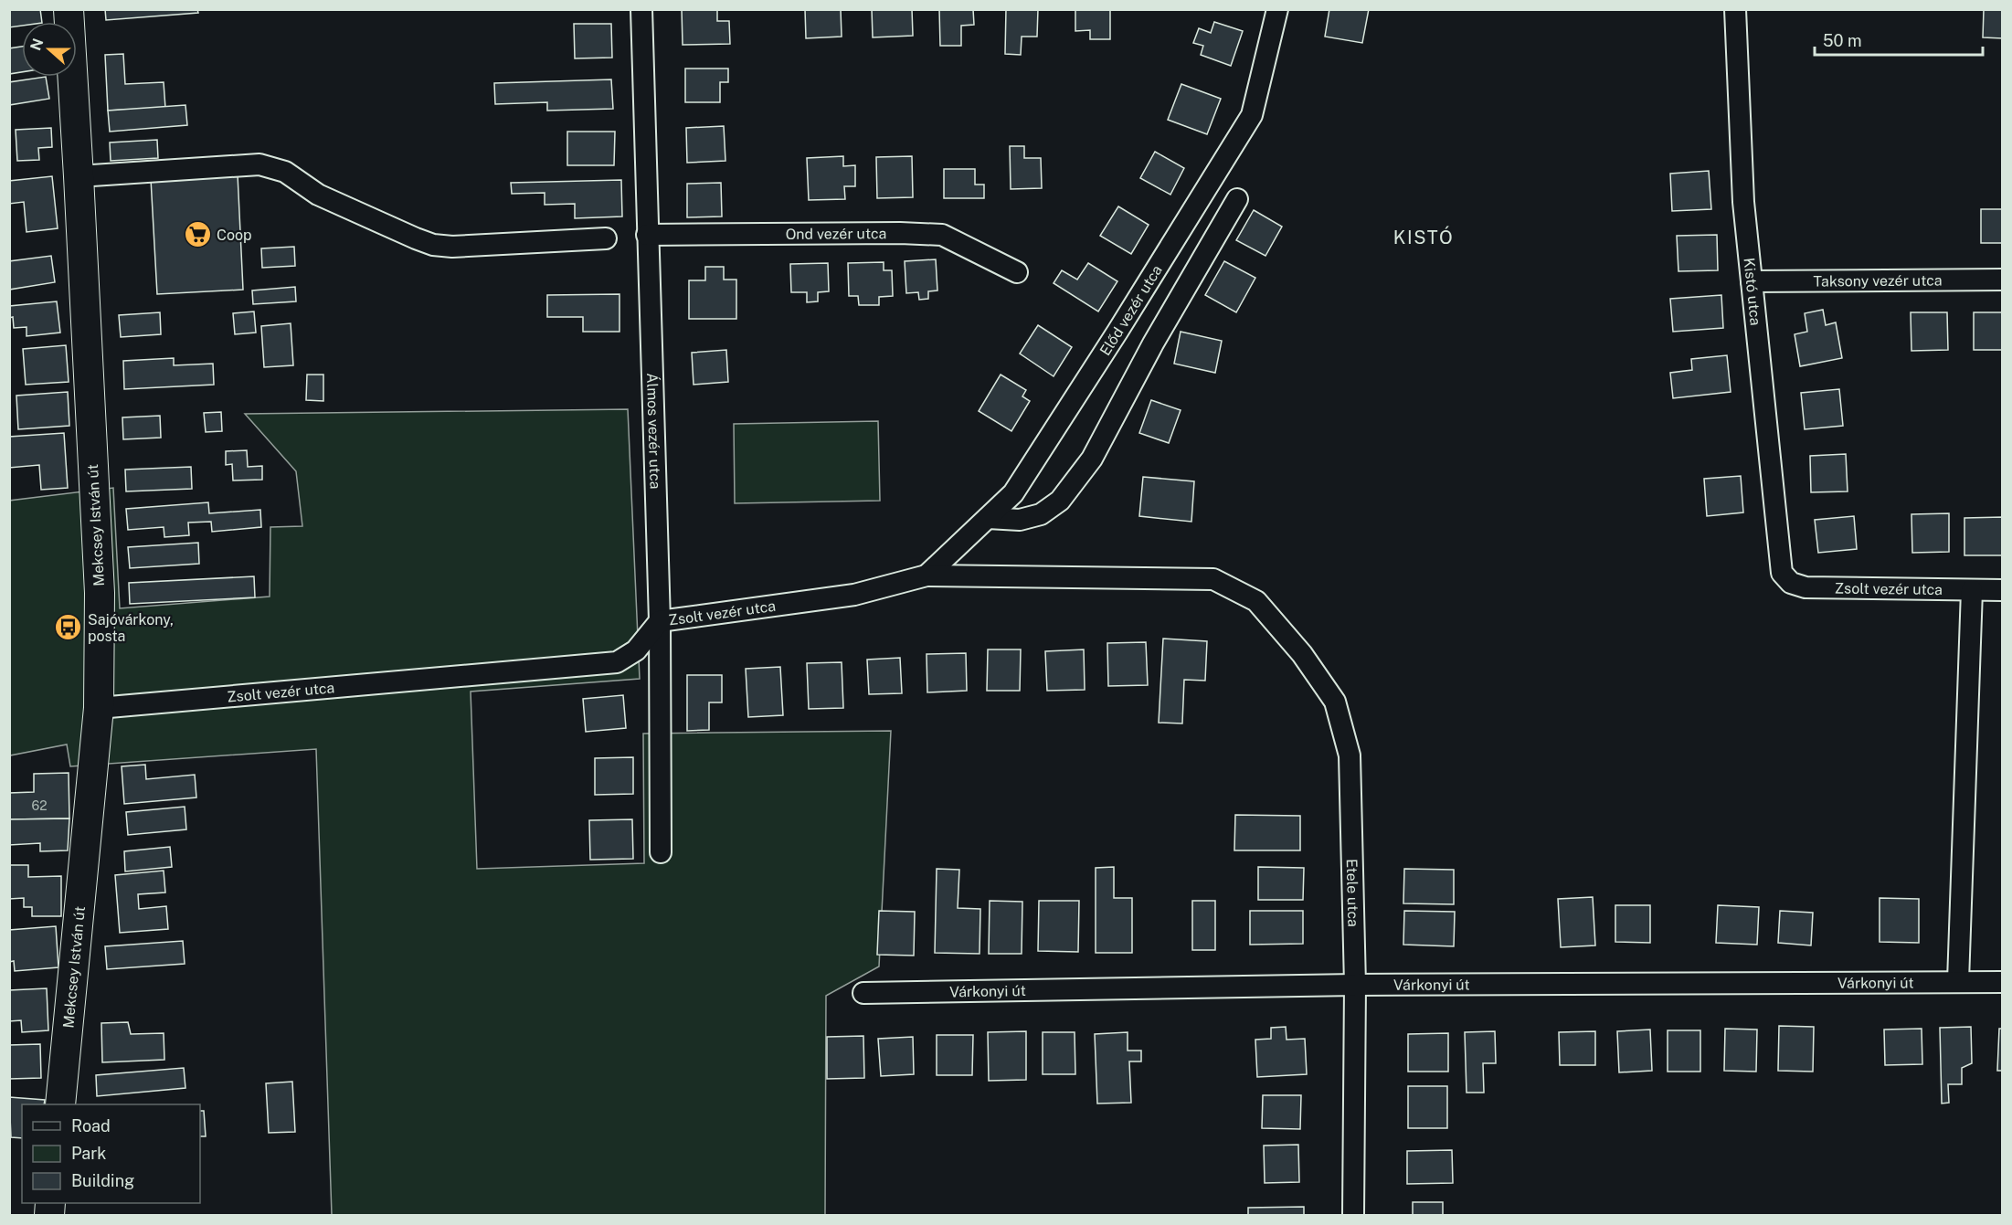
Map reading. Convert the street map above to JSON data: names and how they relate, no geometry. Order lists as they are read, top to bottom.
{
  "streets": {
    "street": [
      "Ond vezér utca",
      "Taksony vezér utca",
      "Kistó utca",
      "Előd vezér utca",
      "Álmos vezér utca",
      "Mekcsey István út",
      "Zsolt vezér utca",
      "Etele utca",
      "Várkonyi út"
    ]
  },
  "crossings": [
    ["Ond vezér utca", "Álmos vezér utca"],
    ["Taksony vezér utca", "Kistó utca"],
    ["Kistó utca", "Zsolt vezér utca"],
    ["Előd vezér utca", "Zsolt vezér utca"],
    ["Álmos vezér utca", "Zsolt vezér utca"],
    ["Mekcsey István út", "Zsolt vezér utca"],
    ["Zsolt vezér utca", "Etele utca"],
    ["Etele utca", "Várkonyi út"]
  ],
  "districts": ["KISTÓ"],
  "places": {
    "supermarket": ["Coop"],
    "bus stop": ["Sajóvárkony, posta"]
  },
  "house_numbers": ["62"],
  "legend": ["Road", "Park", "Building"],
  "scale_bar": "50 m",
  "north": "left"
}
